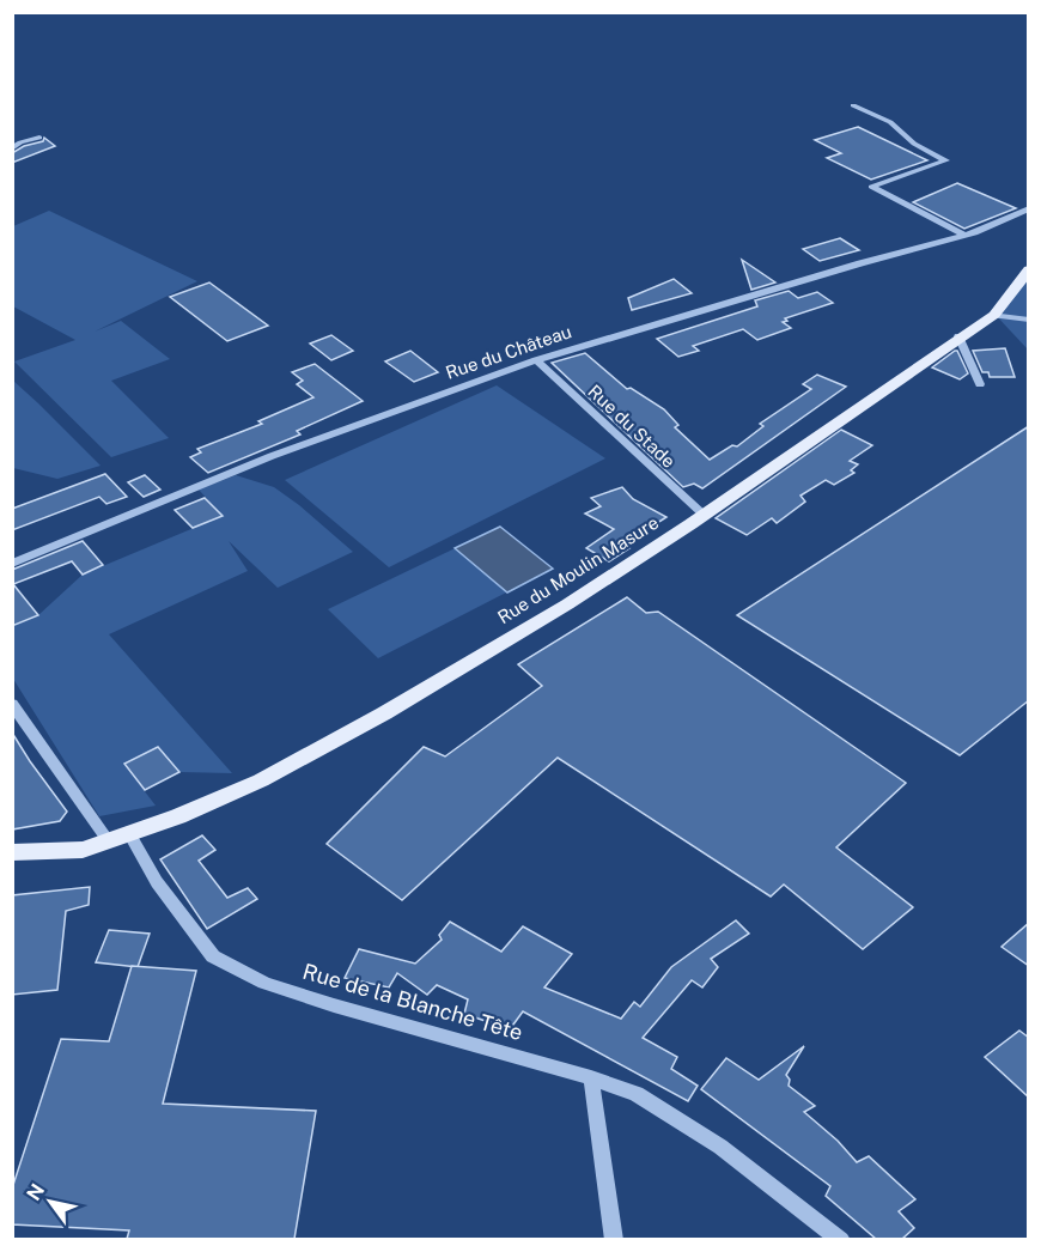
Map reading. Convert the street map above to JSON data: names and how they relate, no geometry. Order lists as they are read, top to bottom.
{
  "streets": {
    "main road": ["Rue du Moulin Masure"],
    "street": ["Rue du Château", "Rue du Stade", "Rue de la Blanche Tête"]
  },
  "crossings": [
    ["Rue du Château", "Rue du Stade"],
    ["Rue du Stade", "Rue du Moulin Masure"],
    ["Rue du Moulin Masure", "Rue de la Blanche Tête"]
  ],
  "north": "top left"
}
